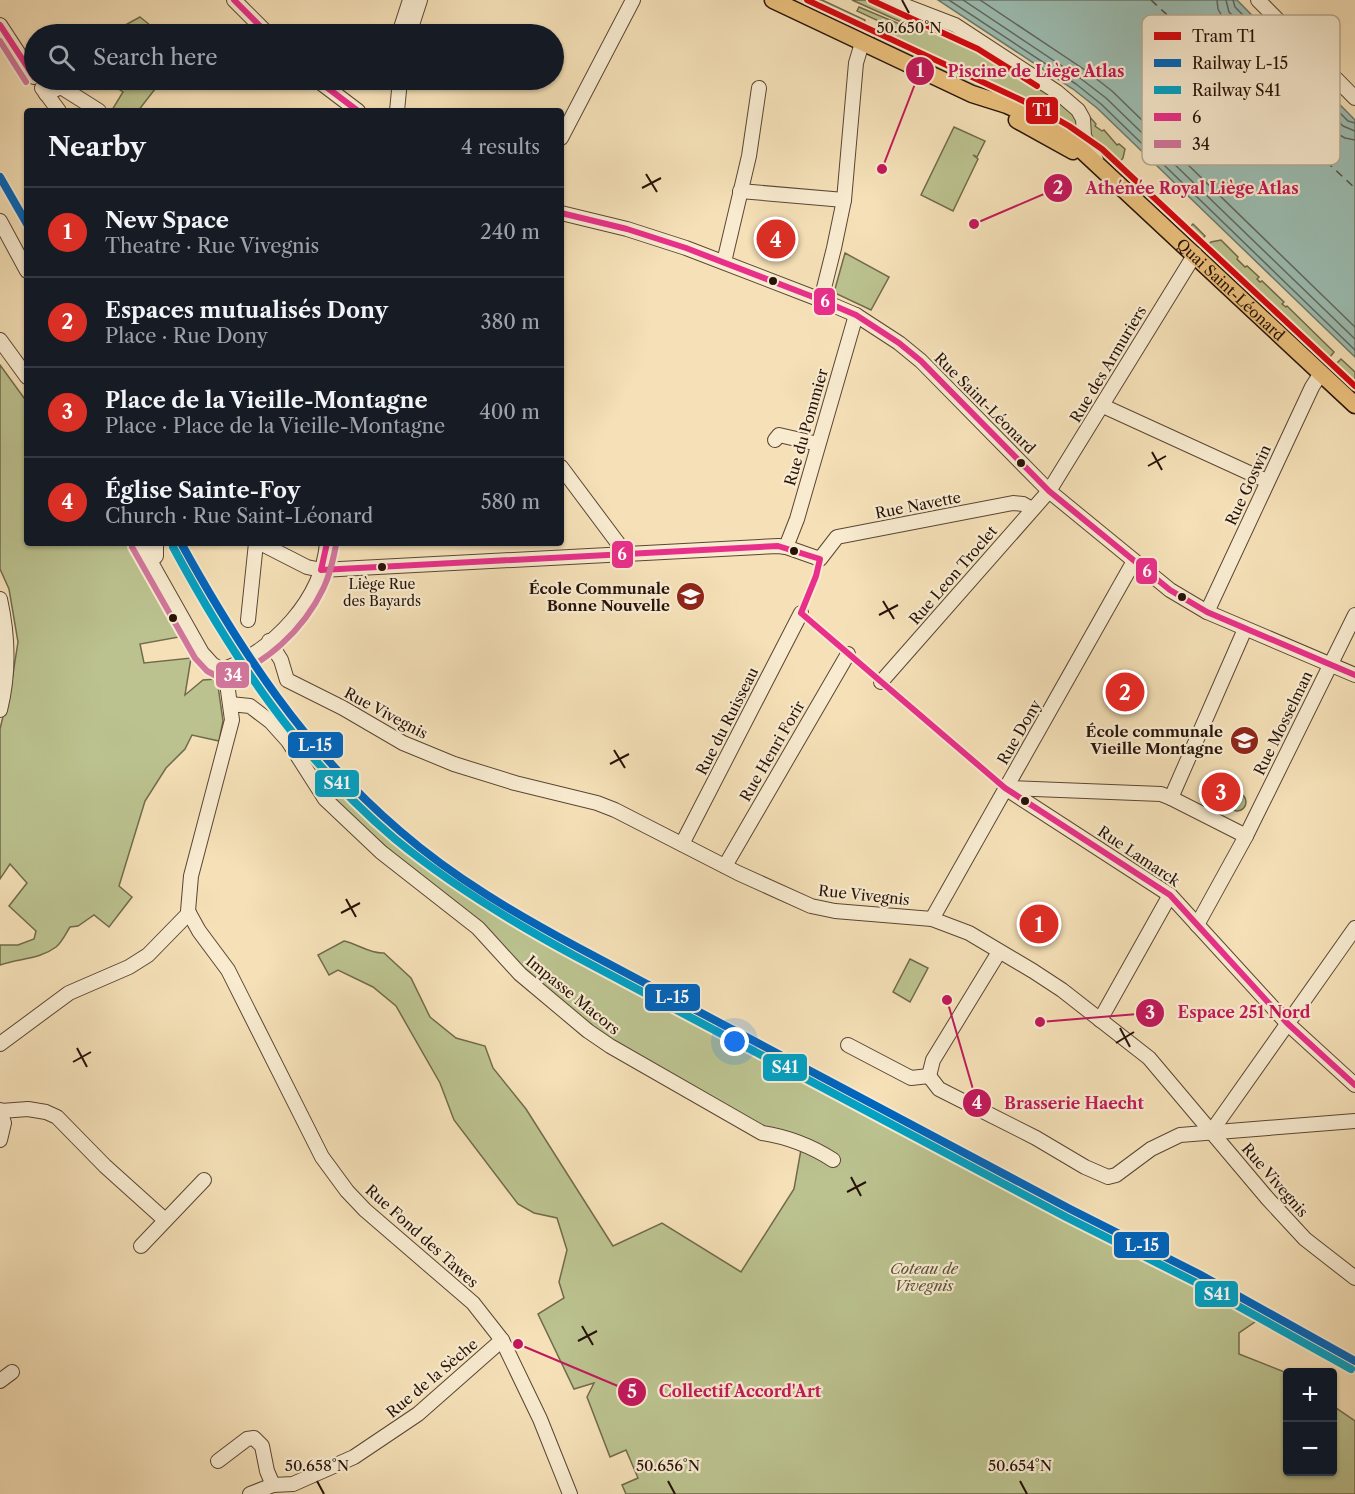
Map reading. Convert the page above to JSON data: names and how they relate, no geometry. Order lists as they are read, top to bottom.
{
  "streets": {
    "main road": ["Quai Saint-Léonard"],
    "street": [
      "Rue des Armuriers",
      "Rue Saint-Léonard",
      "Rue du Pommier",
      "Rue Goswin",
      "Rue Navette",
      "Rue Leon Troclet",
      "Rue Vivegnis",
      "Rue du Ruisseau",
      "Rue Mosselman",
      "Rue Dony",
      "Rue Henri Forir",
      "Rue Lamarck",
      "Impasse Macors",
      "Rue Fond des Tawes",
      "Rue de la Sèche"
    ]
  },
  "crossings": [
    ["Quai Saint-Léonard", "Rue des Armuriers"],
    ["Quai Saint-Léonard", "Rue Goswin"],
    ["Rue des Armuriers", "Rue Saint-Léonard"],
    ["Rue des Armuriers", "Rue Leon Troclet"],
    ["Rue Saint-Léonard", "Rue du Pommier"],
    ["Rue Saint-Léonard", "Rue Goswin"],
    ["Rue Saint-Léonard", "Rue Leon Troclet"],
    ["Rue Saint-Léonard", "Rue Mosselman"],
    ["Rue Saint-Léonard", "Rue Dony"],
    ["Rue du Pommier", "Rue Navette"],
    ["Rue Navette", "Rue Leon Troclet"],
    ["Rue Vivegnis", "Rue du Ruisseau"],
    ["Rue Vivegnis", "Rue Dony"],
    ["Rue Vivegnis", "Rue Henri Forir"],
    ["Rue Mosselman", "Rue Lamarck"],
    ["Rue Dony", "Rue Lamarck"],
    ["Rue Fond des Tawes", "Rue de la Sèche"]
  ],
  "parks": ["Coteau de Vivegnis"],
  "places": {
    "other": [
      "Piscine de Liège Atlas",
      "Athénée Royal Liège Atlas",
      "Liège Rue des Bayards",
      "Brasserie Haecht",
      "Espace 251 Nord",
      "Collectif Accord'Art"
    ],
    "school or university": ["École Communale Bonne Nouvelle", "École communale Vieille Montagne"]
  },
  "lines": [
    "tram line T1",
    "transit line 6",
    "transit line 34",
    "rail line L-15",
    "rail line S41"
  ],
  "legend": [
    "Tram T1",
    "Railway L-15",
    "Railway S41",
    "6",
    "34"
  ],
  "page": {
    "search": "Search here",
    "heading": ["Nearby", "4 results"],
    "list": [
      {
        "mark": "1",
        "name": "New Space",
        "note": "Theatre · Rue Vivegnis",
        "value": "240 m"
      },
      {
        "mark": "2",
        "name": "Espaces mutualisés Dony",
        "note": "Place · Rue Dony",
        "value": "380 m"
      },
      {
        "mark": "3",
        "name": "Place de la Vieille-Montagne",
        "note": "Place · Place de la Vieille-Montagne",
        "value": "400 m"
      },
      {
        "mark": "4",
        "name": "Église Sainte-Foy",
        "note": "Church · Rue Saint-Léonard",
        "value": "580 m"
      }
    ],
    "pins": [
      "4",
      "2",
      "3",
      "1"
    ],
    "map_buttons": ["+", "−"]
  },
  "coordinates": [
    "50.650°N",
    "50.658°N",
    "50.656°N",
    "50.654°N"
  ]
}
